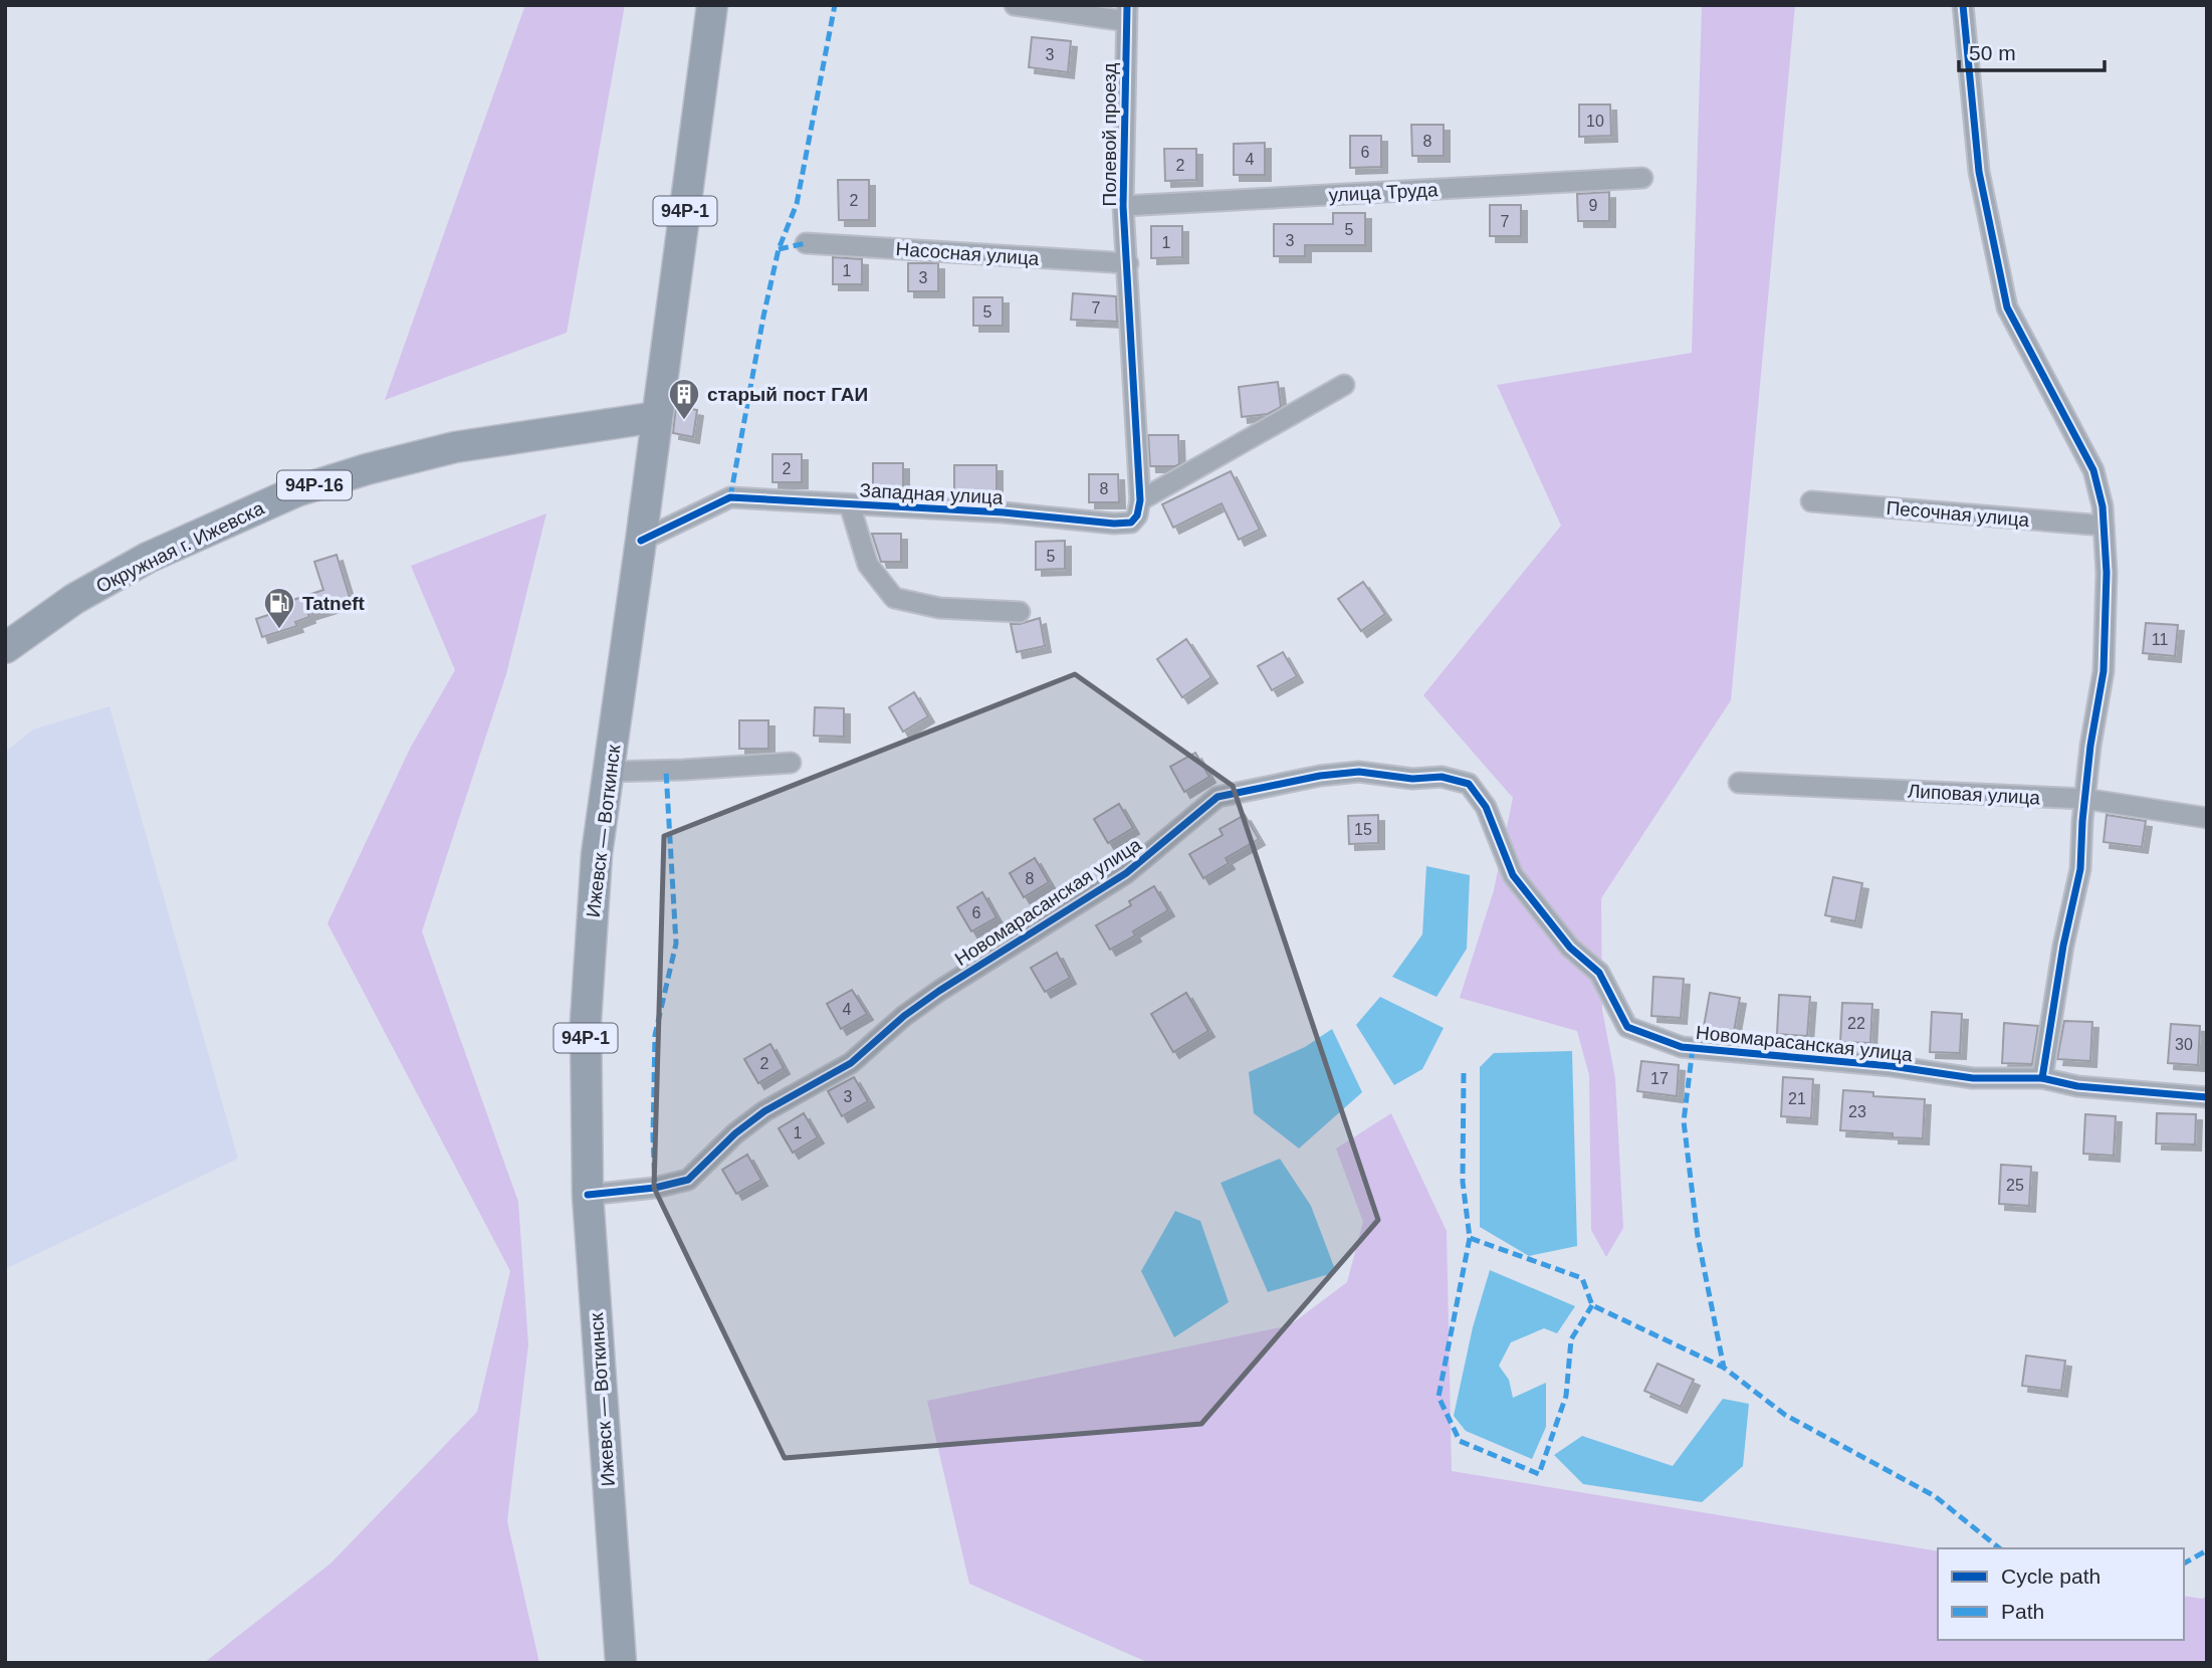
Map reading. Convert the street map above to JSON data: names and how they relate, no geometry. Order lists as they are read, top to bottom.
{
  "streets": {
    "main road": [
      "94Р-1",
      "94Р-16",
      "Окружная г. Ижевска",
      "Ижевск — Воткинск"
    ],
    "street": [
      "Полевой проезд",
      "улица Труда",
      "Насосная улица",
      "Западная улица",
      "Песочная улица",
      "Липовая улица",
      "Новомарасанская улица"
    ]
  },
  "crossings": [
    ["Полевой проезд", "улица Труда"],
    ["Полевой проезд", "Насосная улица"],
    ["Полевой проезд", "Западная улица"],
    ["Западная улица", "Ижевск — Воткинск"],
    ["Окружная г. Ижевска", "Ижевск — Воткинск"],
    ["Ижевск — Воткинск", "Новомарасанская улица"]
  ],
  "places": {
    "building": ["старый пост ГАИ"],
    "fuel station": ["Tatneft"]
  },
  "house_numbers": [
    "3",
    "10",
    "8",
    "6",
    "4",
    "2",
    "2",
    "9",
    "7",
    "5",
    "3",
    "1",
    "1",
    "3",
    "7",
    "5",
    "2",
    "8",
    "5",
    "11",
    "15",
    "8",
    "6",
    "4",
    "22",
    "30",
    "2",
    "17",
    "3",
    "21",
    "23",
    "1",
    "25"
  ],
  "legend": ["Cycle path", "Path"],
  "scale_bar": "50 m"
}
